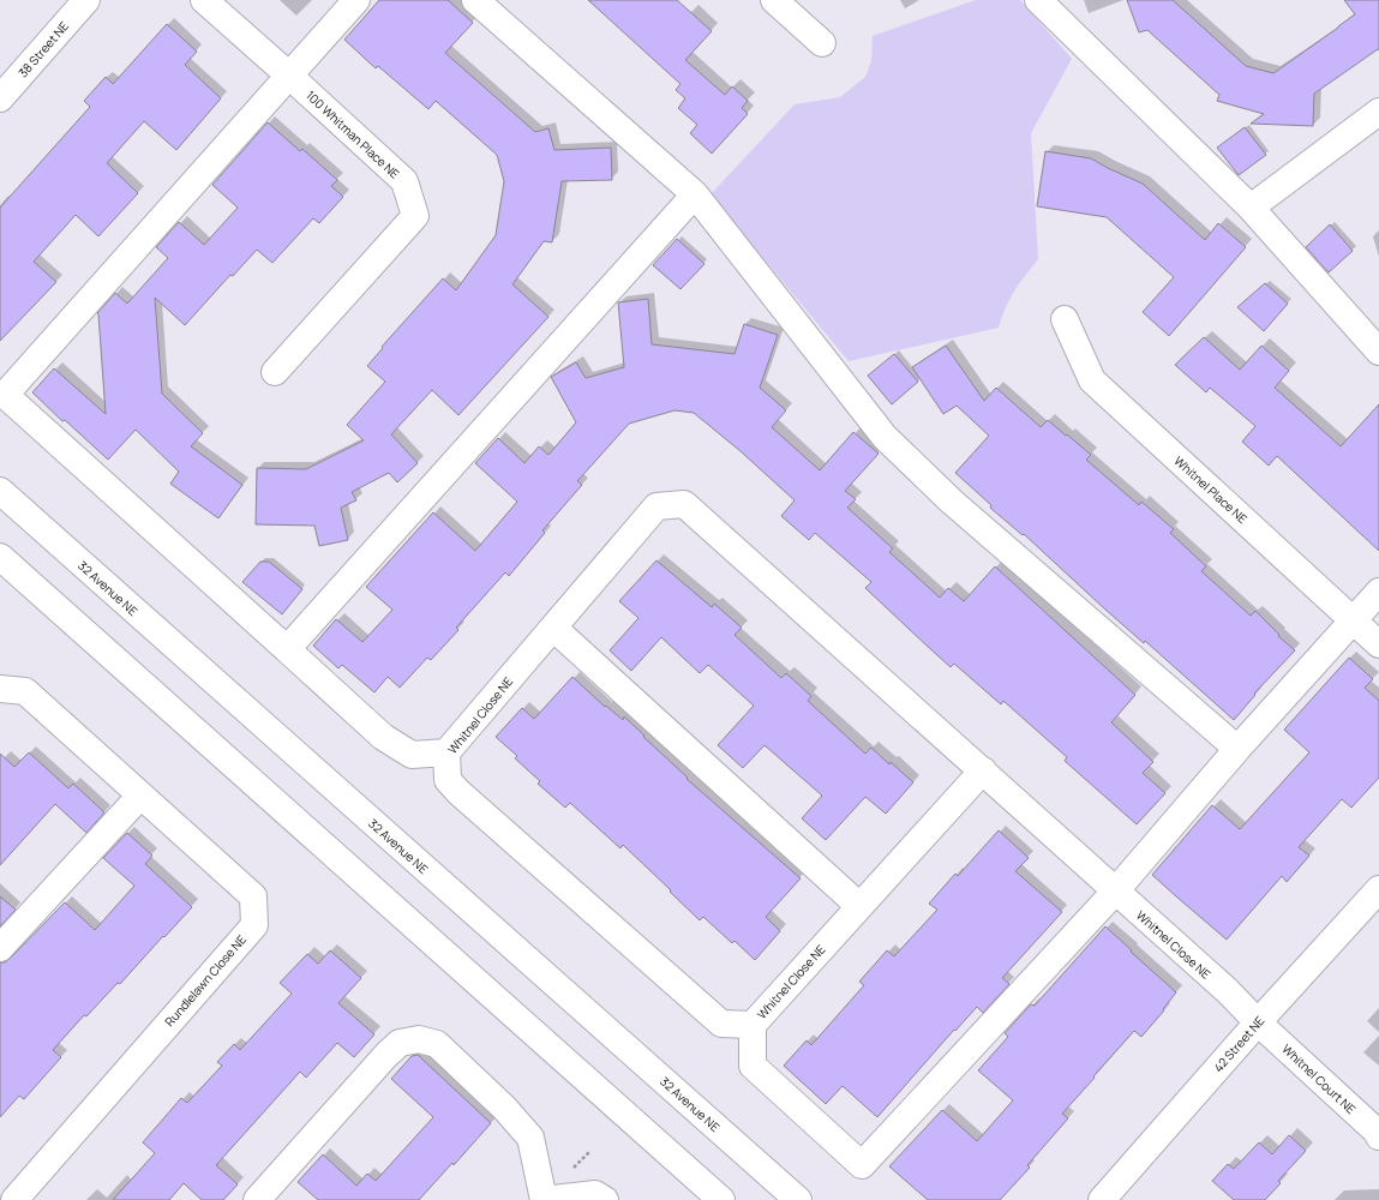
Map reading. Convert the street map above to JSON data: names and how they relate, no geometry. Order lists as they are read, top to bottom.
{
  "streets": {
    "street": [
      "38 Street NE",
      "100 Whitman Place NE",
      "Whitnel Place NE",
      "32 Avenue NE",
      "Whitnel Close NE",
      "Rundlelawn Close NE",
      "42 Street NE",
      "Whitnel Court NE"
    ]
  },
  "crossings": [
    ["Whitnel Close NE", "42 Street NE"],
    ["Whitnel Close NE", "Whitnel Court NE"],
    ["42 Street NE", "Whitnel Court NE"]
  ]
}
